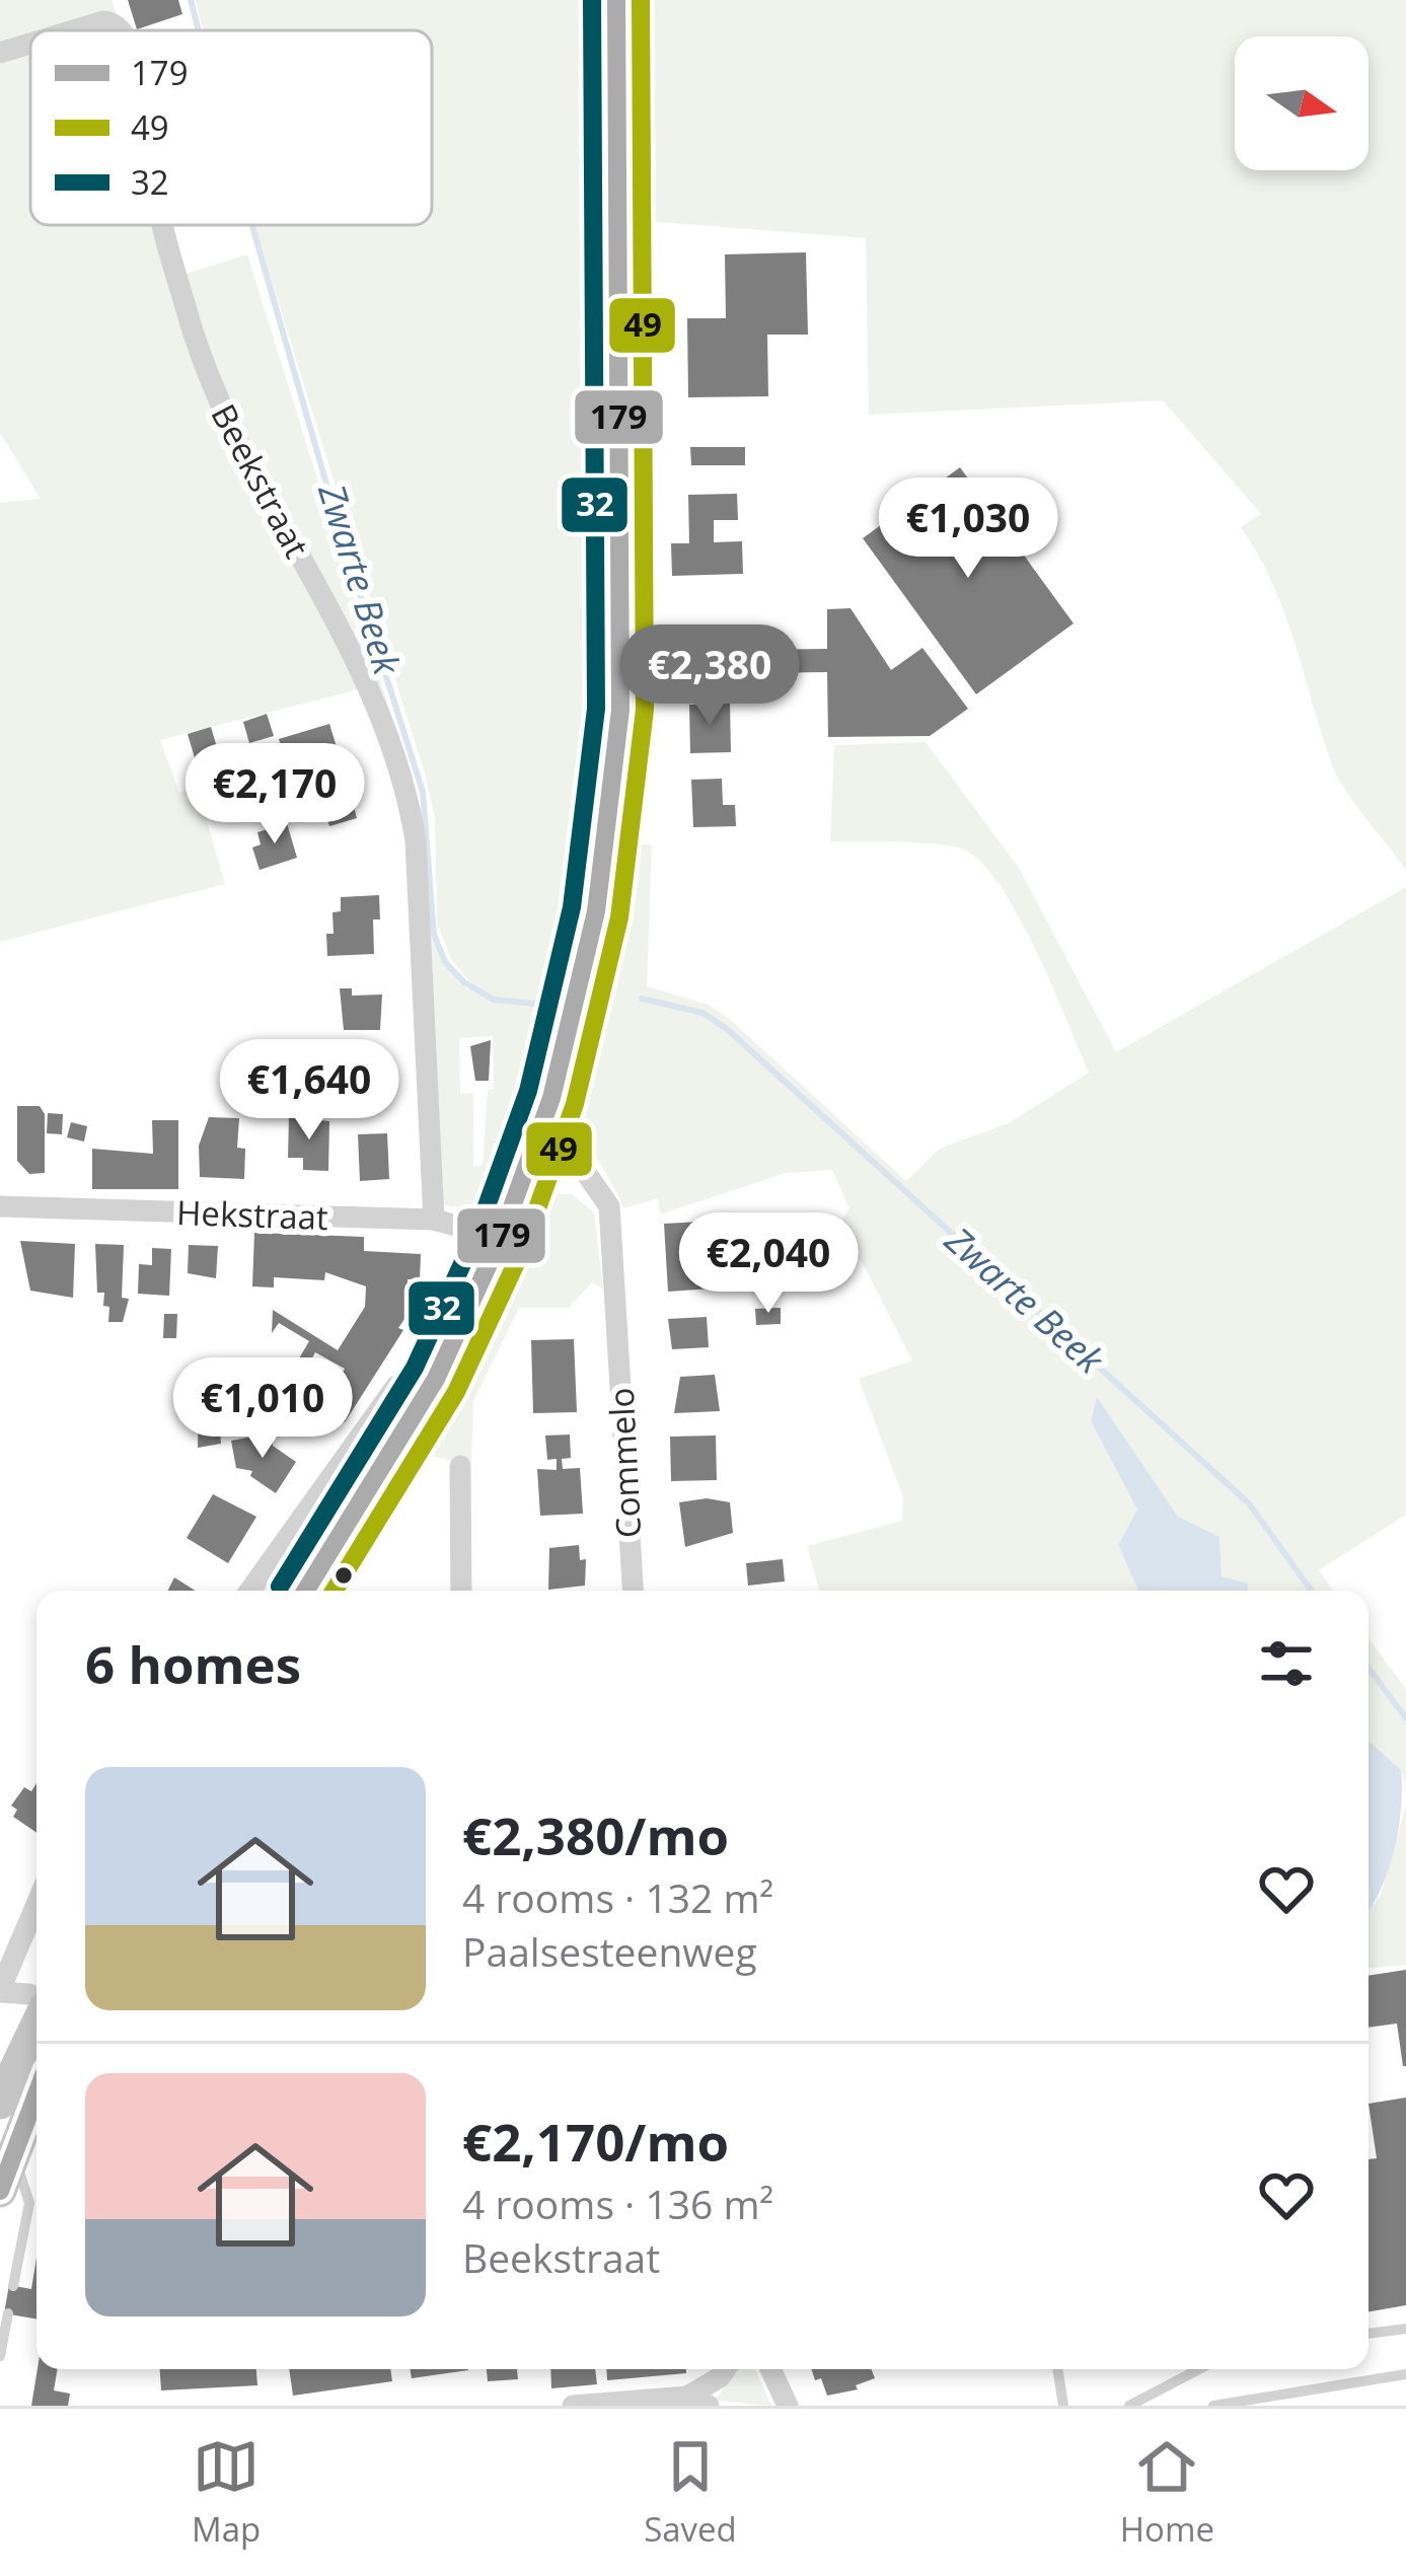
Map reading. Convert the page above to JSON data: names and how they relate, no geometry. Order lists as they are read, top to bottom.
{
  "streets": {
    "street": ["Beekstraat", "Hekstraat", "Commelo"]
  },
  "crossings": [
    ["Beekstraat", "Hekstraat"]
  ],
  "water": ["Zwarte Beek"],
  "lines": ["transit line 179", "transit line 49", "transit line 32"],
  "legend": ["179", "49", "32"],
  "north": "right",
  "page": {
    "price": [
      "€1,030",
      "€2,380",
      "€2,170",
      "€1,640",
      "€2,040",
      "€1,010"
    ],
    "heading": "6 homes",
    "list": [
      {
        "name": "€2,380/mo",
        "note": "4 rooms · 132 m² · Paalsesteenweg"
      },
      {
        "name": "€2,170/mo",
        "note": "4 rooms · 136 m² · Beekstraat"
      }
    ],
    "tabs": ["Map", "Saved", "Home"]
  }
}
